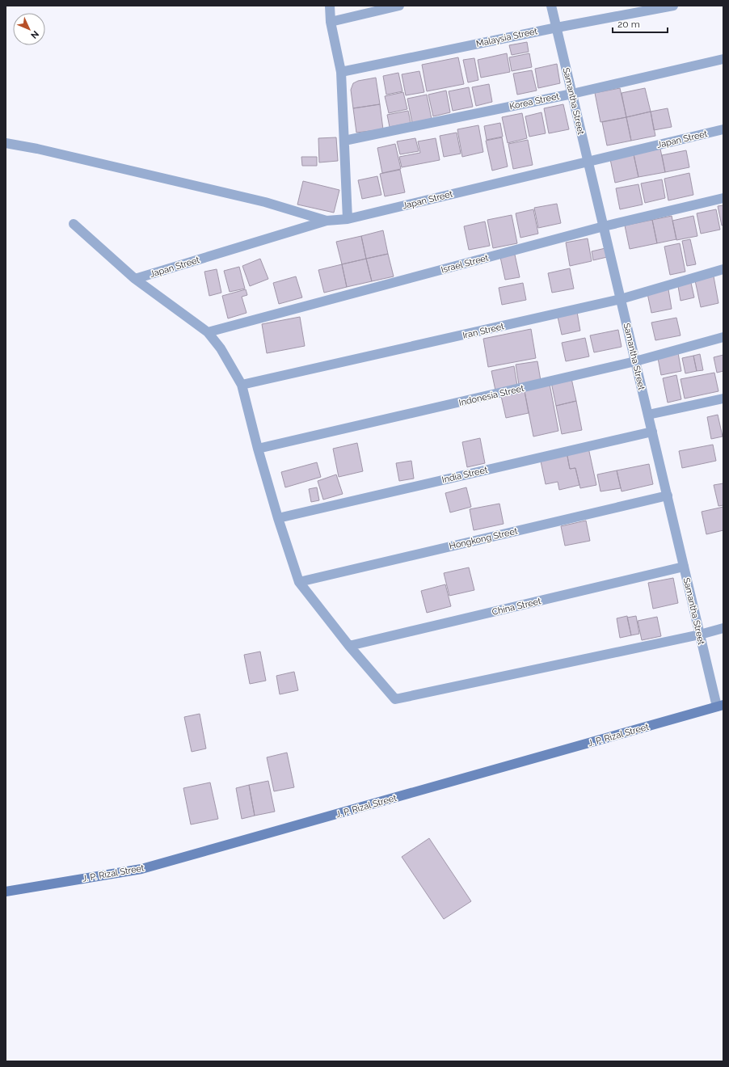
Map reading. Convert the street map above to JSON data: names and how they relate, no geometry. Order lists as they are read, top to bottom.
{
  "streets": {
    "main road": ["J. P. Rizal Street"],
    "street": [
      "Malaysia Street",
      "Korea Street",
      "Samantha Street",
      "Japan Street",
      "Israel Street",
      "Iran Street",
      "Indonesia Street",
      "India Street",
      "Hongkong Street",
      "China Street"
    ]
  },
  "crossings": [
    ["Malaysia Street", "Samantha Street"],
    ["Korea Street", "Samantha Street"],
    ["Samantha Street", "Japan Street"],
    ["Samantha Street", "Israel Street"],
    ["Samantha Street", "Iran Street"],
    ["Samantha Street", "Indonesia Street"],
    ["Samantha Street", "India Street"],
    ["Samantha Street", "Hongkong Street"],
    ["Samantha Street", "China Street"],
    ["Samantha Street", "J. P. Rizal Street"]
  ],
  "scale_bar": "20 m",
  "north": "bottom right"
}
